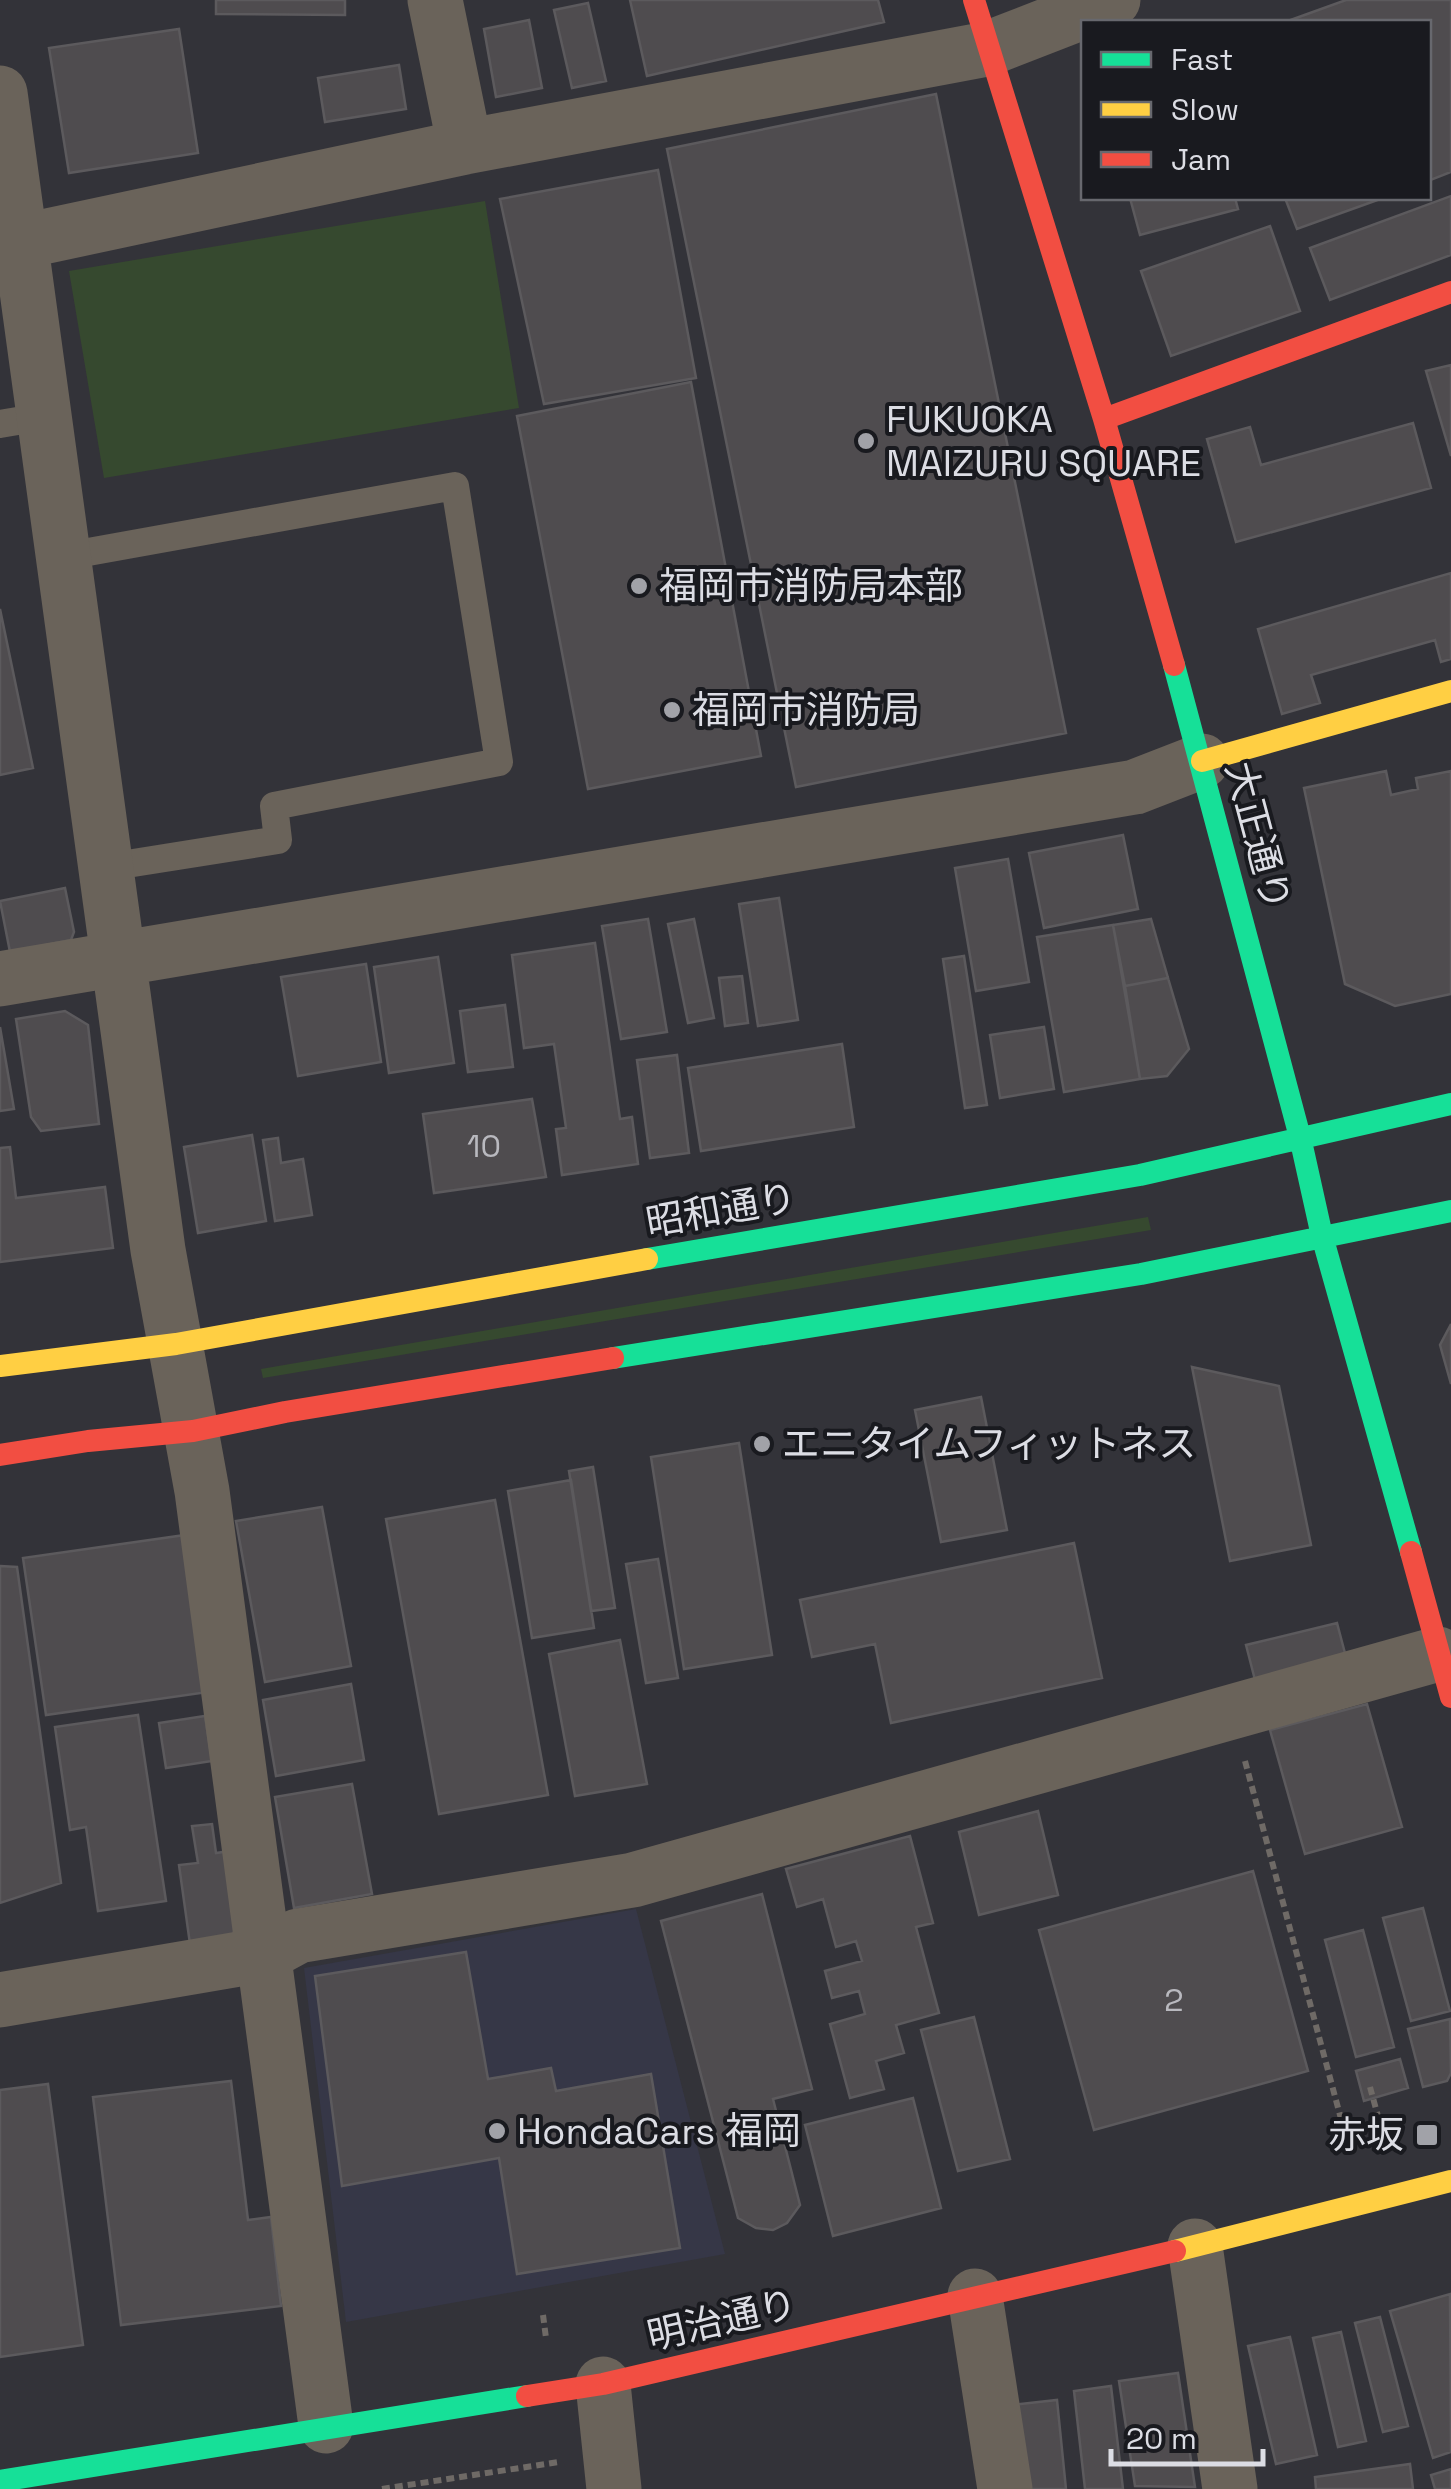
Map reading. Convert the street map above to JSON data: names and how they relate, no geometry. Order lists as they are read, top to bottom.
{
  "streets": {
    "street": ["大正通り", "昭和通り", "明治通り"]
  },
  "crossings": [
    ["大正通り", "昭和通り"]
  ],
  "places": {
    "other": [
      "FUKUOKA MAIZURU SQUARE",
      "福岡市消防局本部",
      "福岡市消防局",
      "エニタイムフィットネス",
      "HondaCars 福岡"
    ],
    "transit": ["赤坂"]
  },
  "house_numbers": ["10", "2"],
  "legend": ["Fast", "Slow", "Jam"],
  "scale_bar": "20 m"
}
